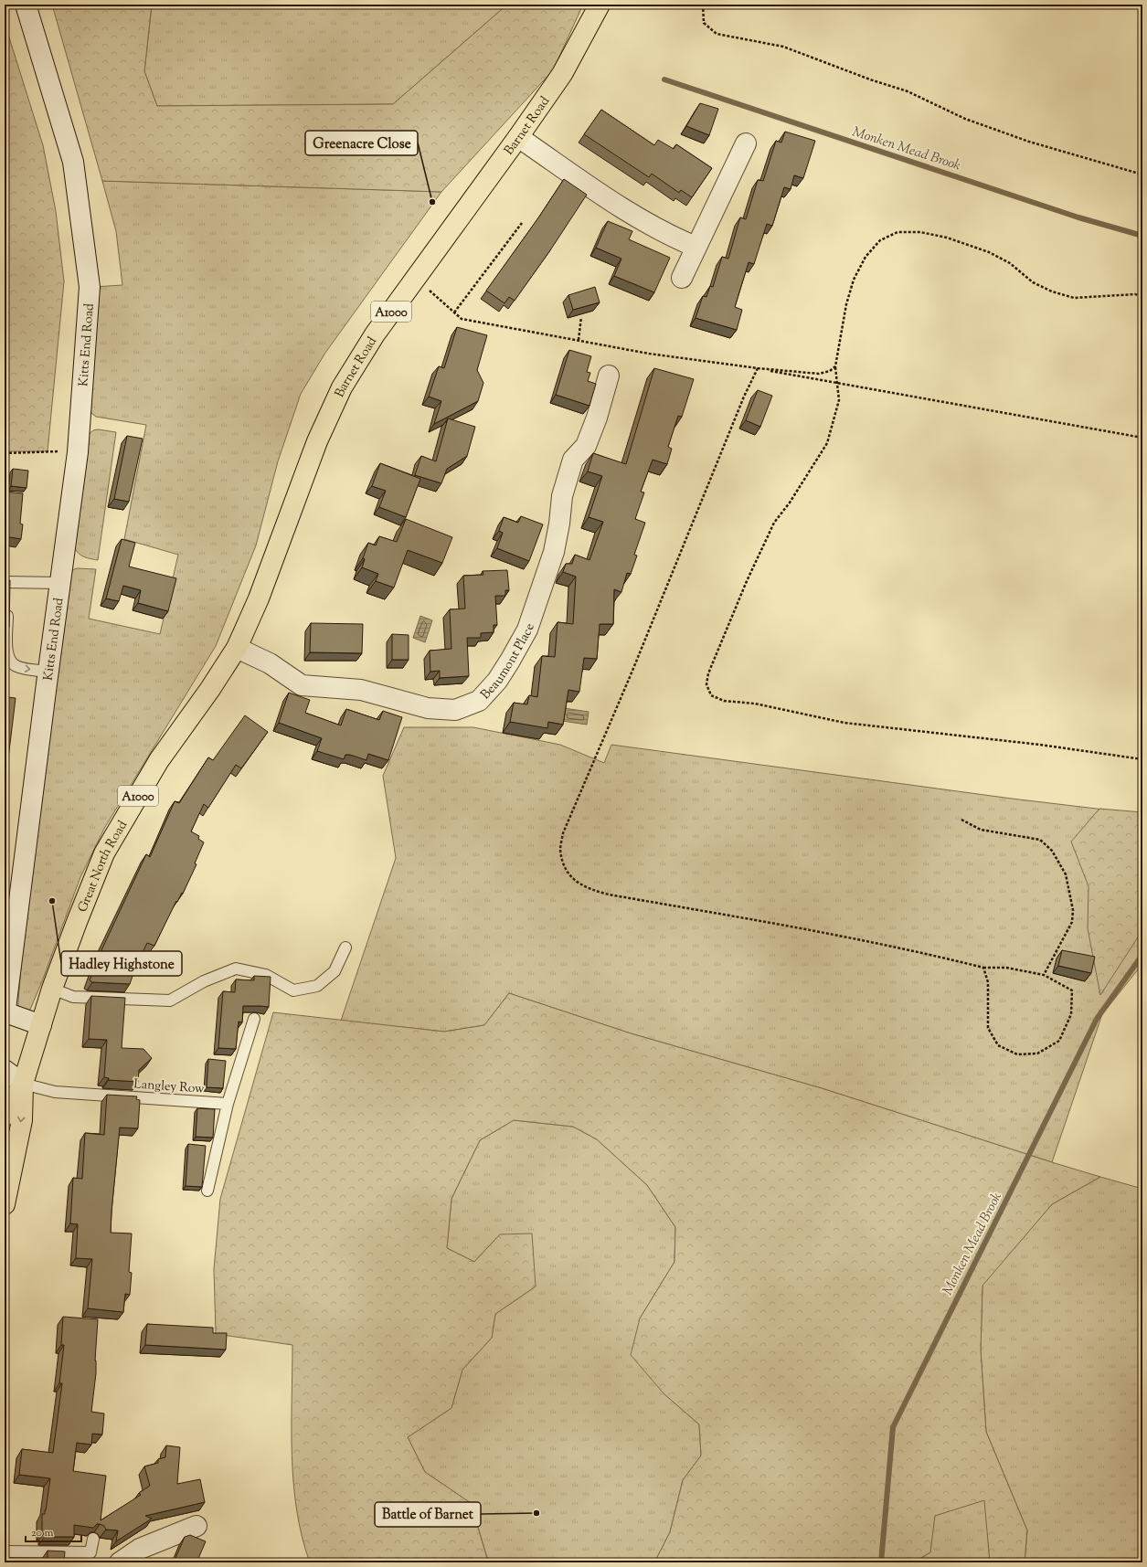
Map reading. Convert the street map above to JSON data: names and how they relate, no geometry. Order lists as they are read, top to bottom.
{
  "streets": {
    "main road": ["Barnet Road", "A1000", "Great North Road"],
    "street": ["Kitts End Road", "Beaumont Place"],
    "lane": ["Langley Row"]
  },
  "crossings": [
    ["Barnet Road", "Beaumont Place"],
    ["Barnet Road", "Great North Road"],
    ["A1000", "Great North Road"],
    ["A1000", "Langley Row"],
    ["Beaumont Place", "Great North Road"]
  ],
  "water": ["Monken Mead Brook"],
  "places": ["Greenacre Close", "Hadley Highstone", "Battle of Barnet"],
  "scale_bar": "20 m"
}
